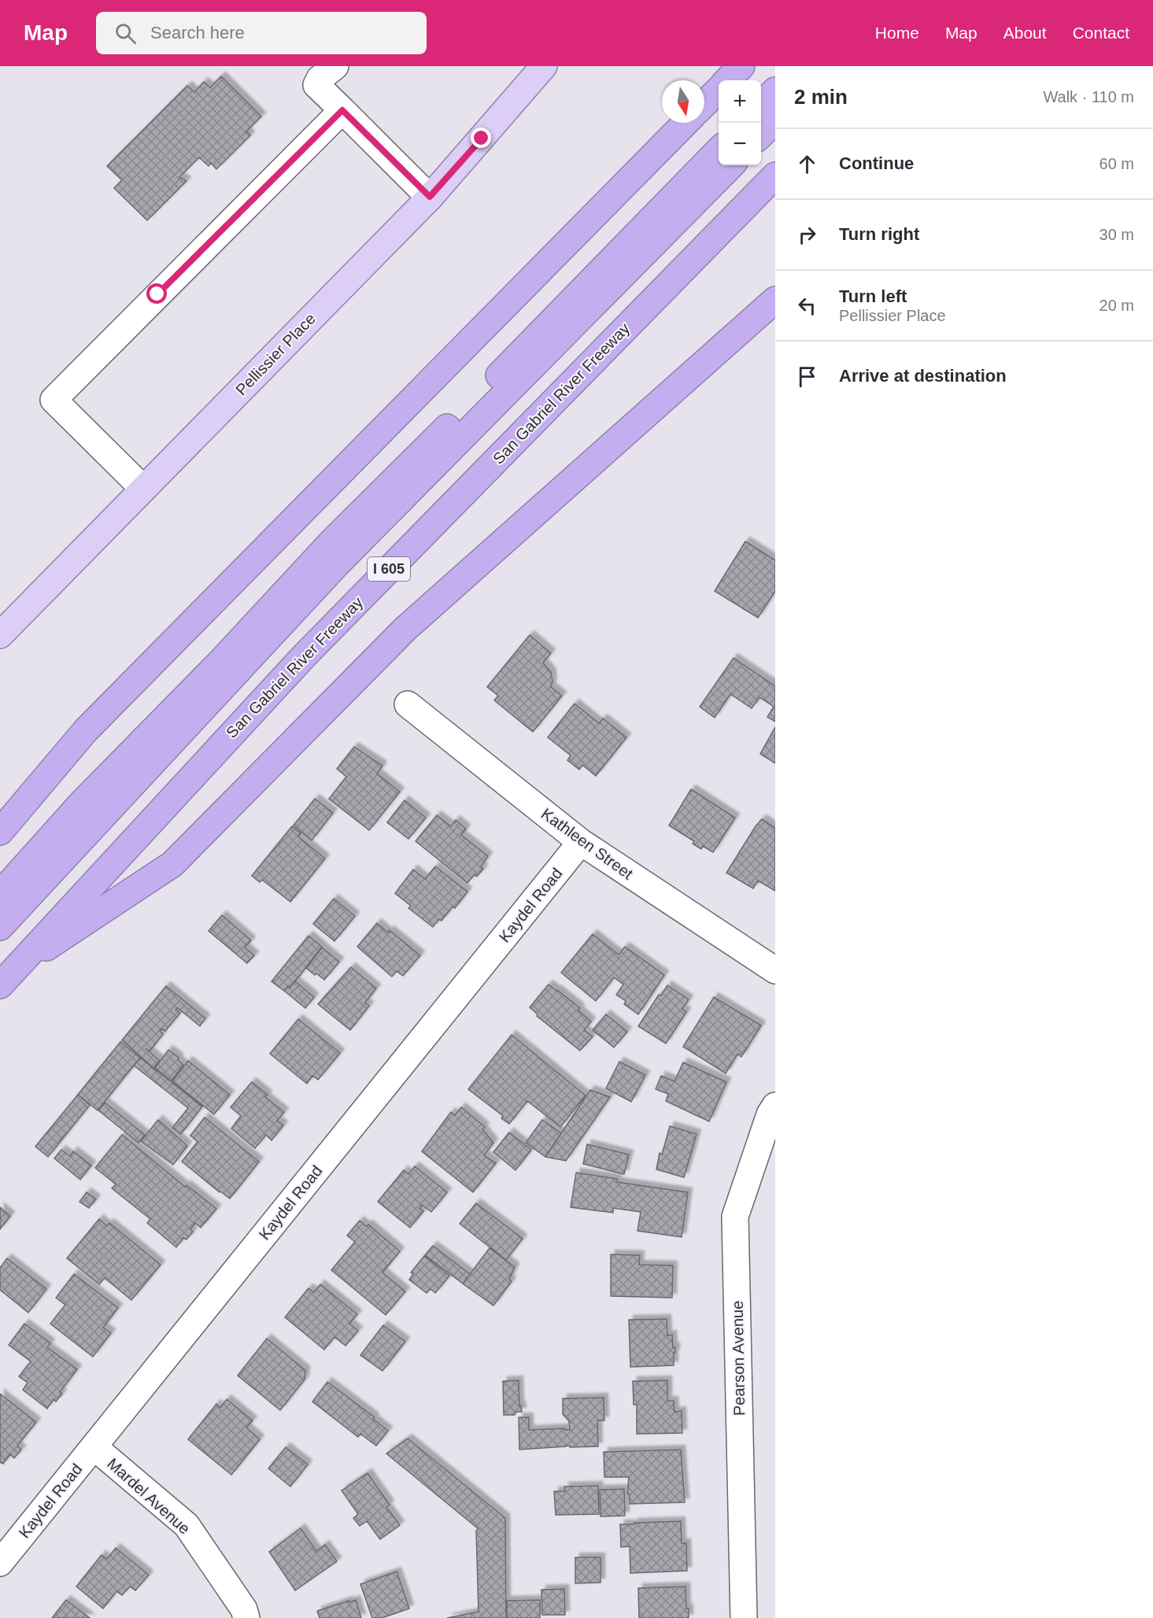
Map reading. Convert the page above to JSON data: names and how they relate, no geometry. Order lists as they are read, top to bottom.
{
  "streets": {
    "highway": ["San Gabriel River Freeway", "I 605"],
    "main road": ["Pellissier Place"],
    "street": [
      "Kathleen Street",
      "Kaydel Road",
      "Pearson Avenue",
      "Mardel Avenue"
    ]
  },
  "crossings": [
    ["Kathleen Street", "Kaydel Road"],
    ["Kaydel Road", "Mardel Avenue"]
  ],
  "north": "bottom",
  "page": {
    "header": "Map",
    "search": "Search here",
    "nav": [
      "Home",
      "Map",
      "About",
      "Contact"
    ],
    "heading": ["2 min", "Walk · 110 m"],
    "map_buttons": ["+", "−"],
    "list": [
      ["Continue", "60 m"],
      ["Turn right", "30 m"],
      ["Turn left", "Pellissier Place", "20 m"],
      "Arrive at destination"
    ]
  }
}
